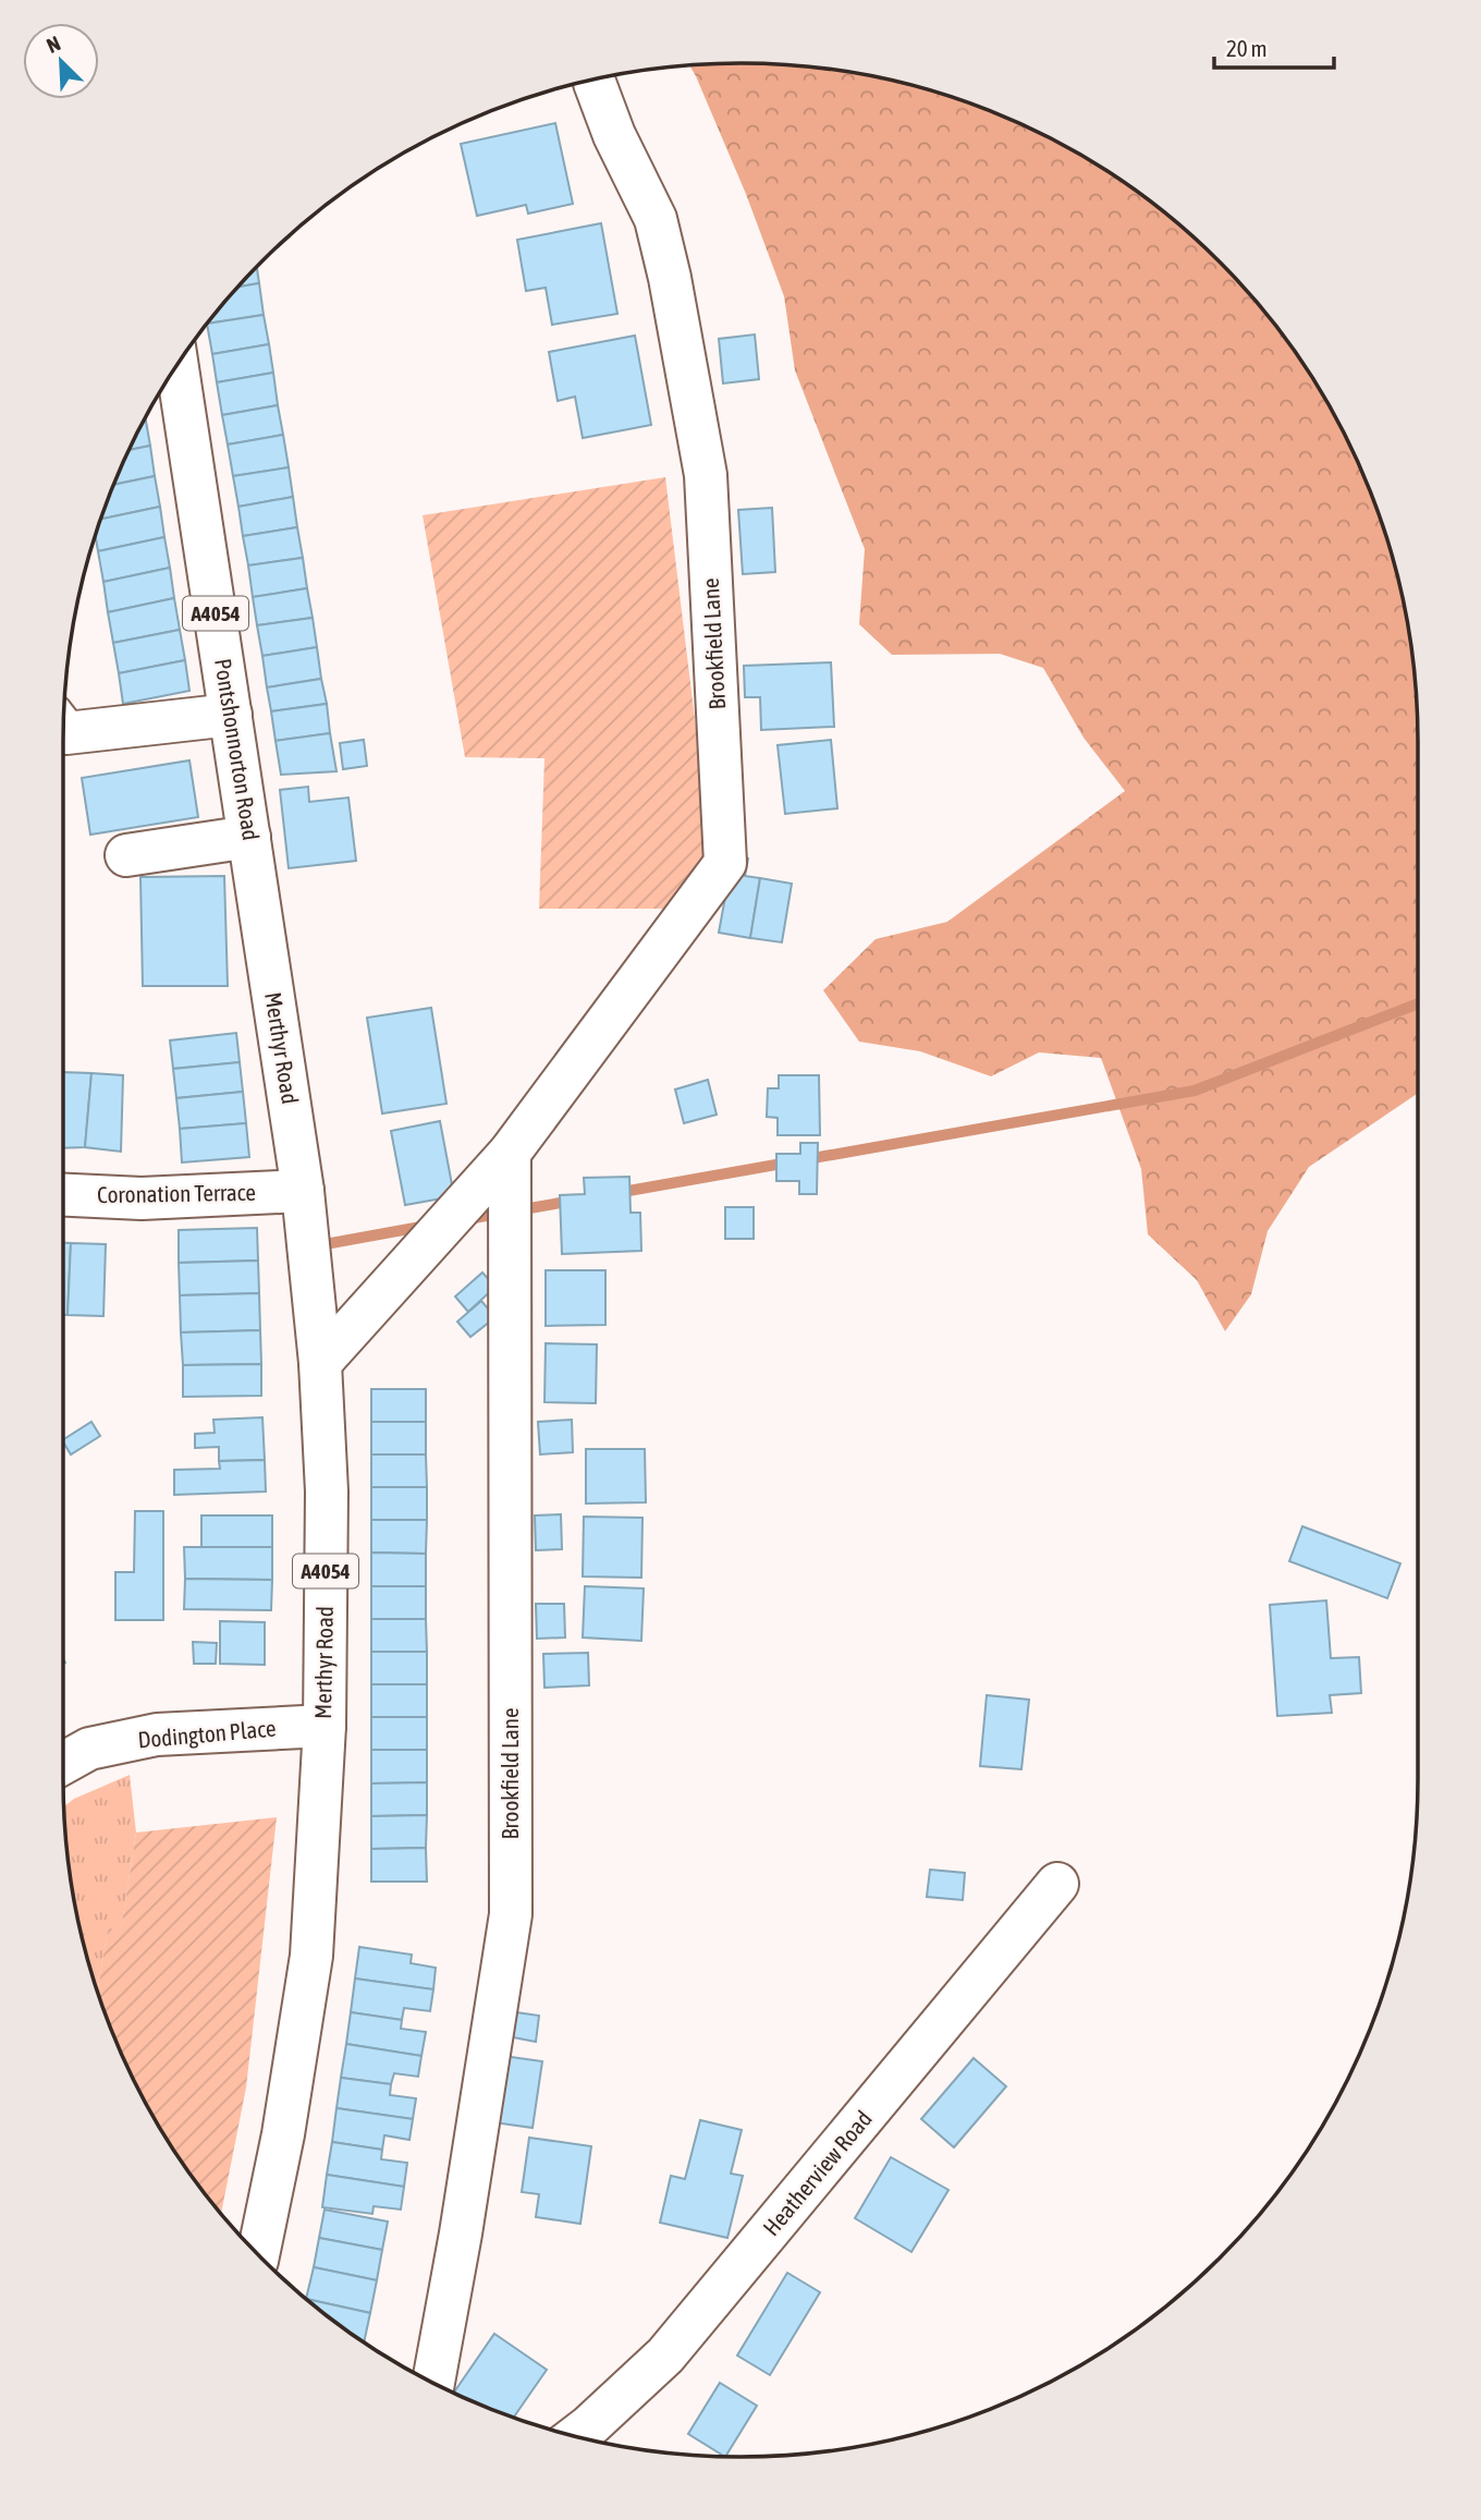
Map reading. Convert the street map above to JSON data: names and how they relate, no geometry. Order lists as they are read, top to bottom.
{
  "streets": {
    "street": [
      "A4054",
      "Brookfield Lane",
      "Pontshonnorton Road",
      "Merthyr Road",
      "Coronation Terrace",
      "Dodington Place",
      "Heatherview Road"
    ]
  },
  "crossings": [
    ["Brookfield Lane", "Merthyr Road"],
    ["Pontshonnorton Road", "Merthyr Road"],
    ["Merthyr Road", "Coronation Terrace"],
    ["Merthyr Road", "Dodington Place"]
  ],
  "scale_bar": "20 m",
  "north": "top left"
}
